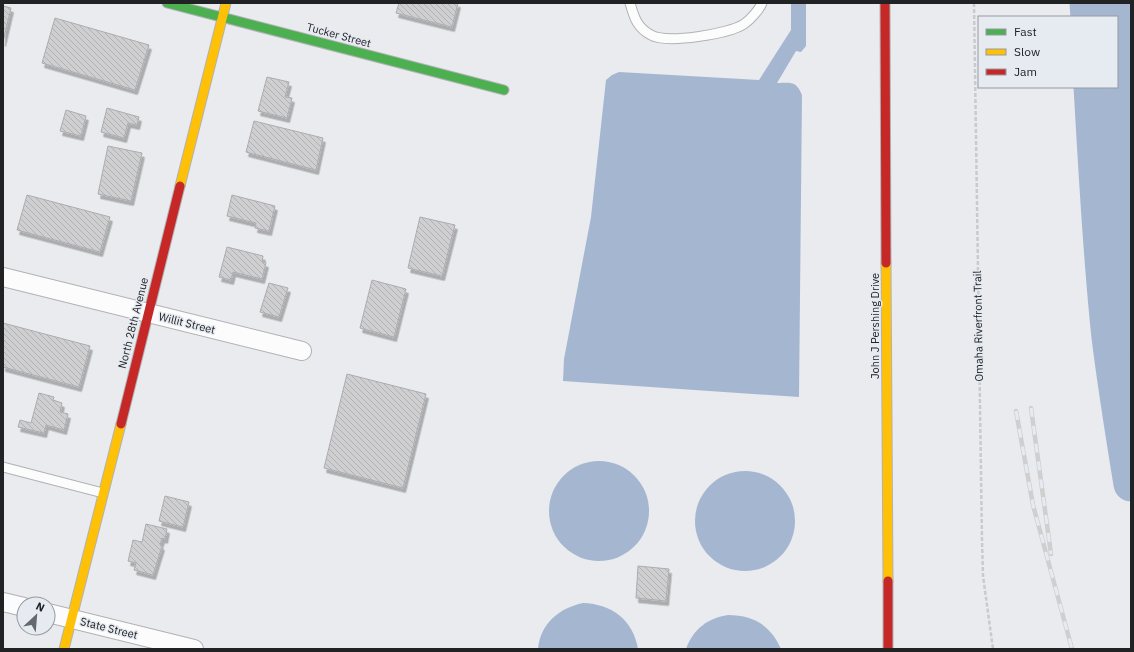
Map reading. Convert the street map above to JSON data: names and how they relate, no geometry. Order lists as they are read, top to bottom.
{
  "streets": {
    "street": [
      "Tucker Street",
      "North 28th Avenue",
      "Willit Street",
      "John J Pershing Drive",
      "State Street"
    ],
    "path": ["Omaha Riverfront Trail"]
  },
  "crossings": [
    ["Tucker Street", "North 28th Avenue"],
    ["North 28th Avenue", "Willit Street"],
    ["North 28th Avenue", "State Street"]
  ],
  "legend": ["Fast", "Slow", "Jam"],
  "north": "top right"
}
